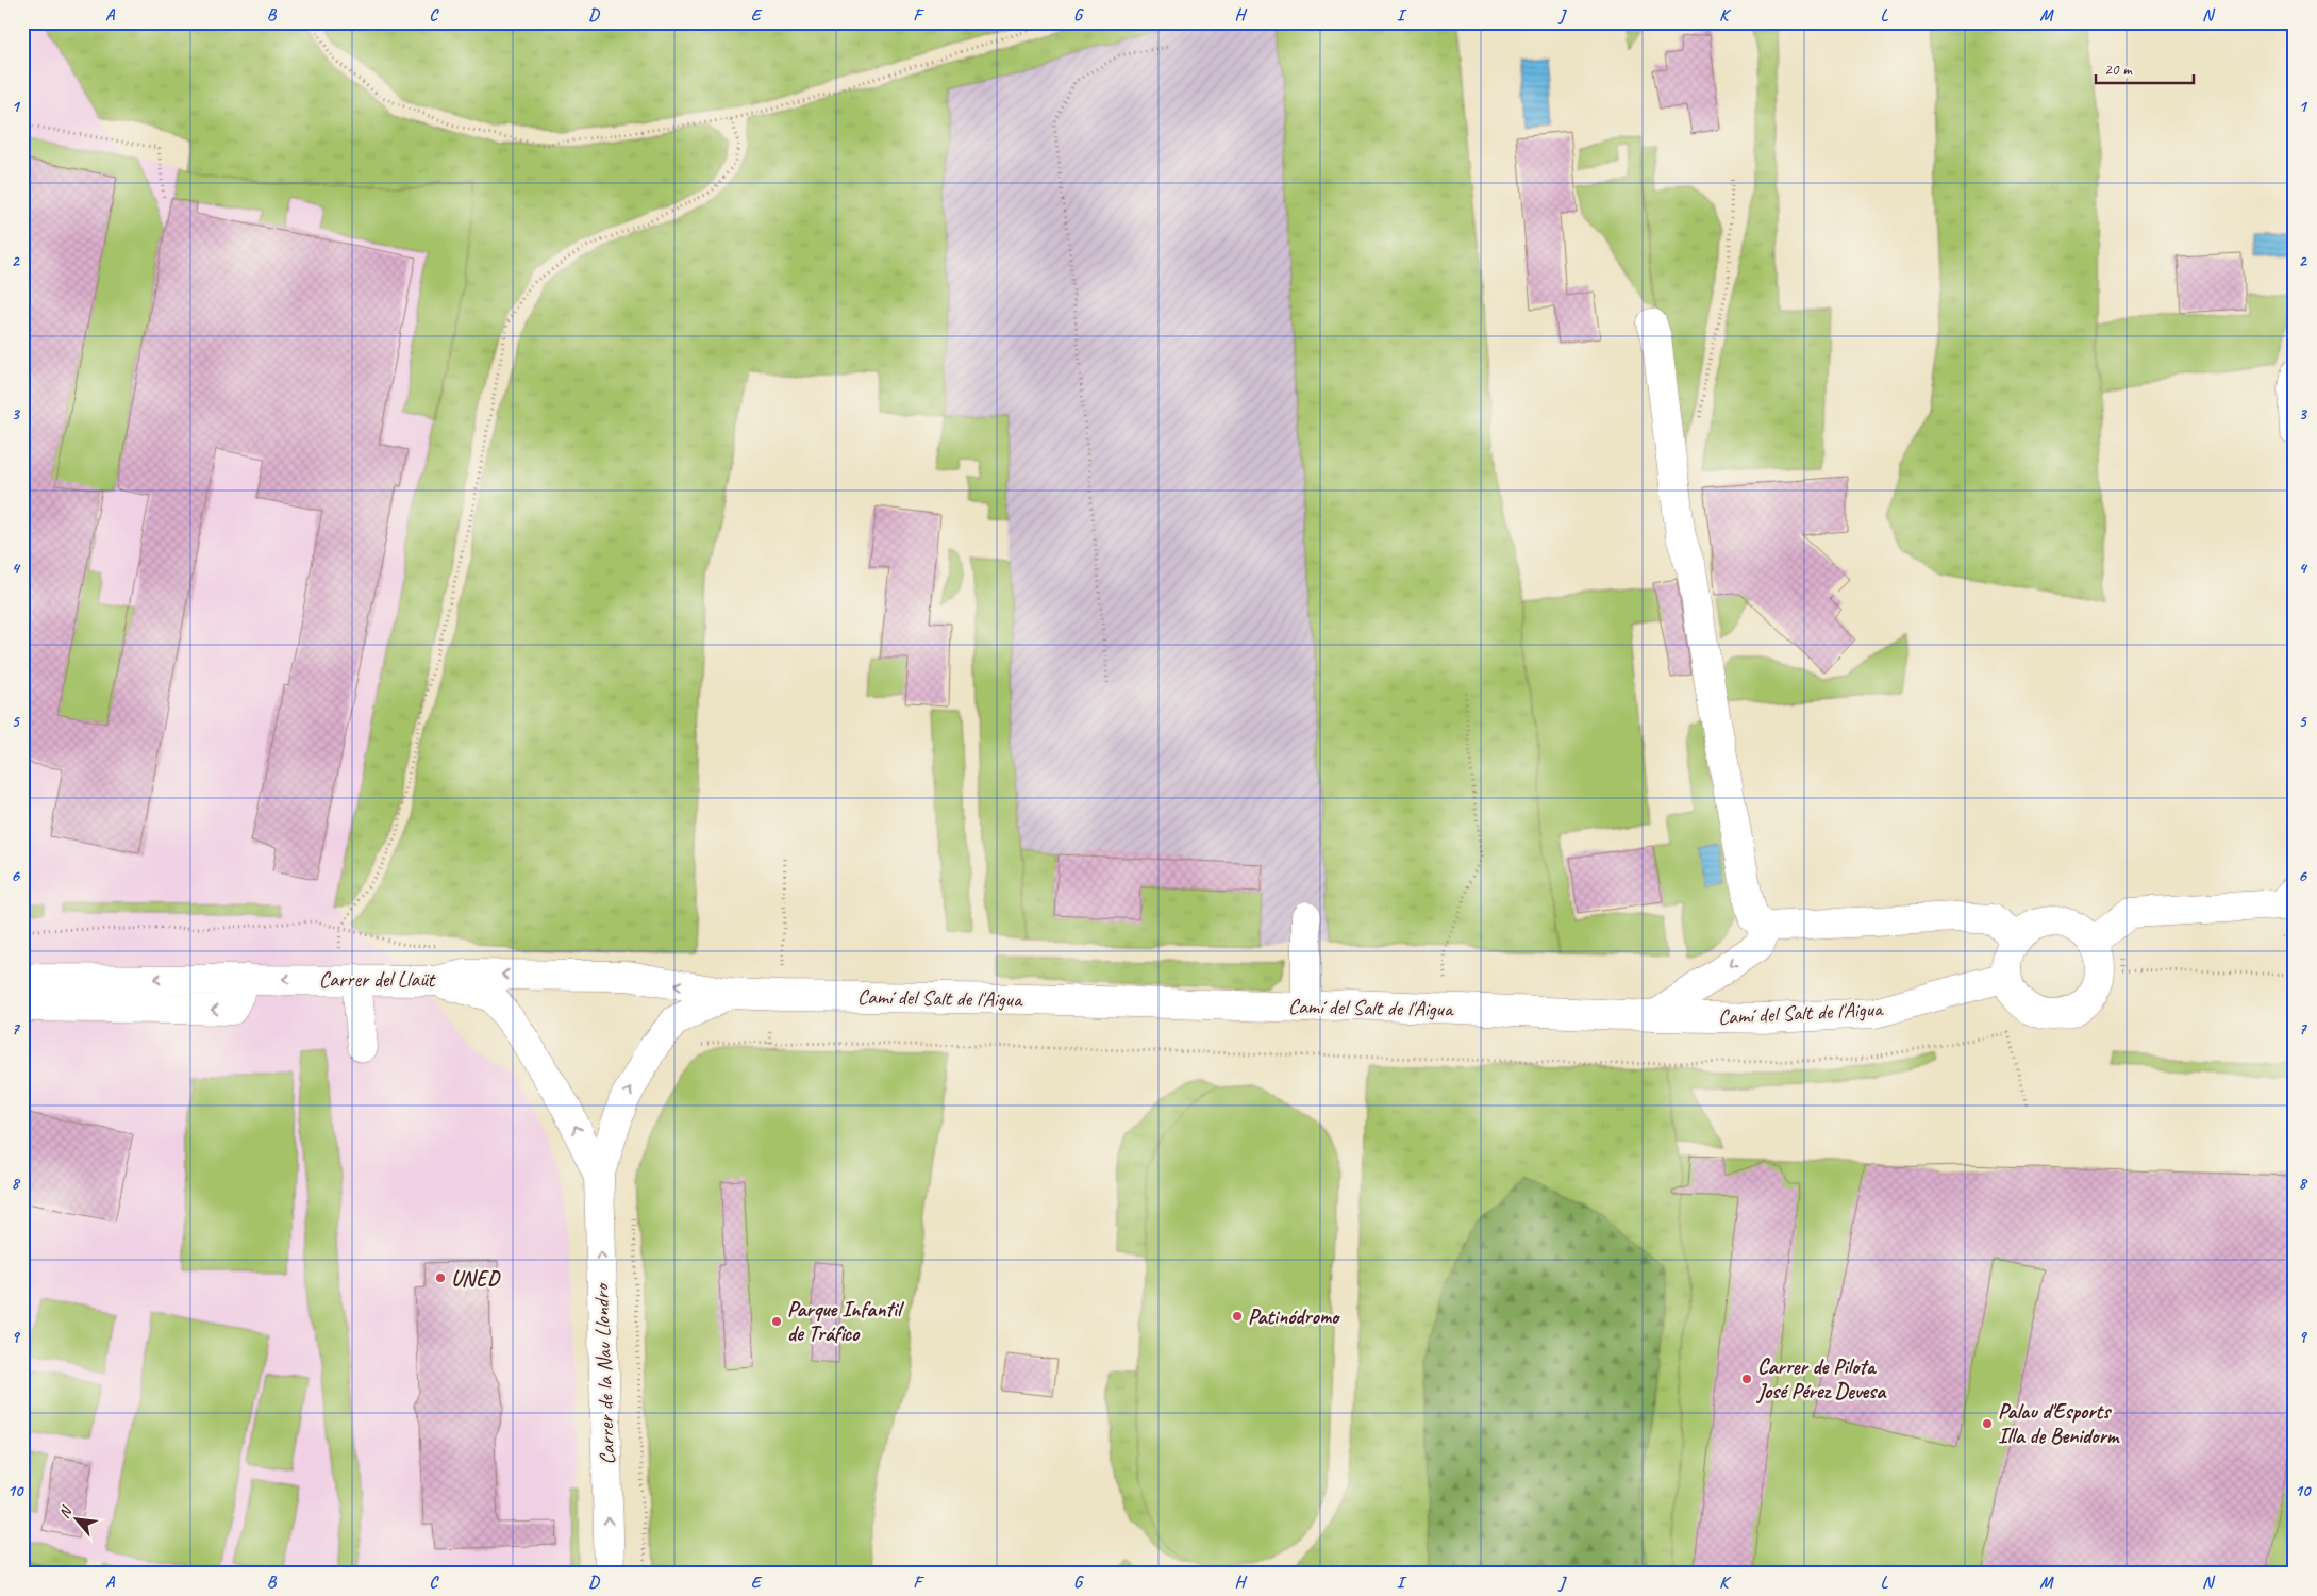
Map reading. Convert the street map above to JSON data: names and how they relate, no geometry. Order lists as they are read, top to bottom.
{
  "streets": {
    "street": ["Carrer del Llaüt", "Camí del Salt de l'Aigua", "Carrer de la Nau Llondro"]
  },
  "crossings": [
    ["Carrer del Llaüt", "Camí del Salt de l'Aigua"],
    ["Carrer del Llaüt", "Carrer de la Nau Llondro"],
    ["Camí del Salt de l'Aigua", "Carrer de la Nau Llondro"]
  ],
  "one_way": ["Carrer de la Nau Llondro"],
  "places": [
    "UNED",
    "Patinódromo",
    "Parque Infantil de Tráfico",
    "Carrer de Pilota José Pérez Devesa",
    "Palau d'Esports Illa de Benidorm"
  ],
  "scale_bar": "20 m",
  "north": "top left",
  "grid": {
    "columns": [
      "A",
      "B",
      "C",
      "D",
      "E",
      "F",
      "G",
      "H",
      "I",
      "J",
      "K",
      "L",
      "M",
      "N"
    ],
    "rows": [
      "1",
      "2",
      "3",
      "4",
      "5",
      "6",
      "7",
      "8",
      "9",
      "10"
    ]
  }
}
